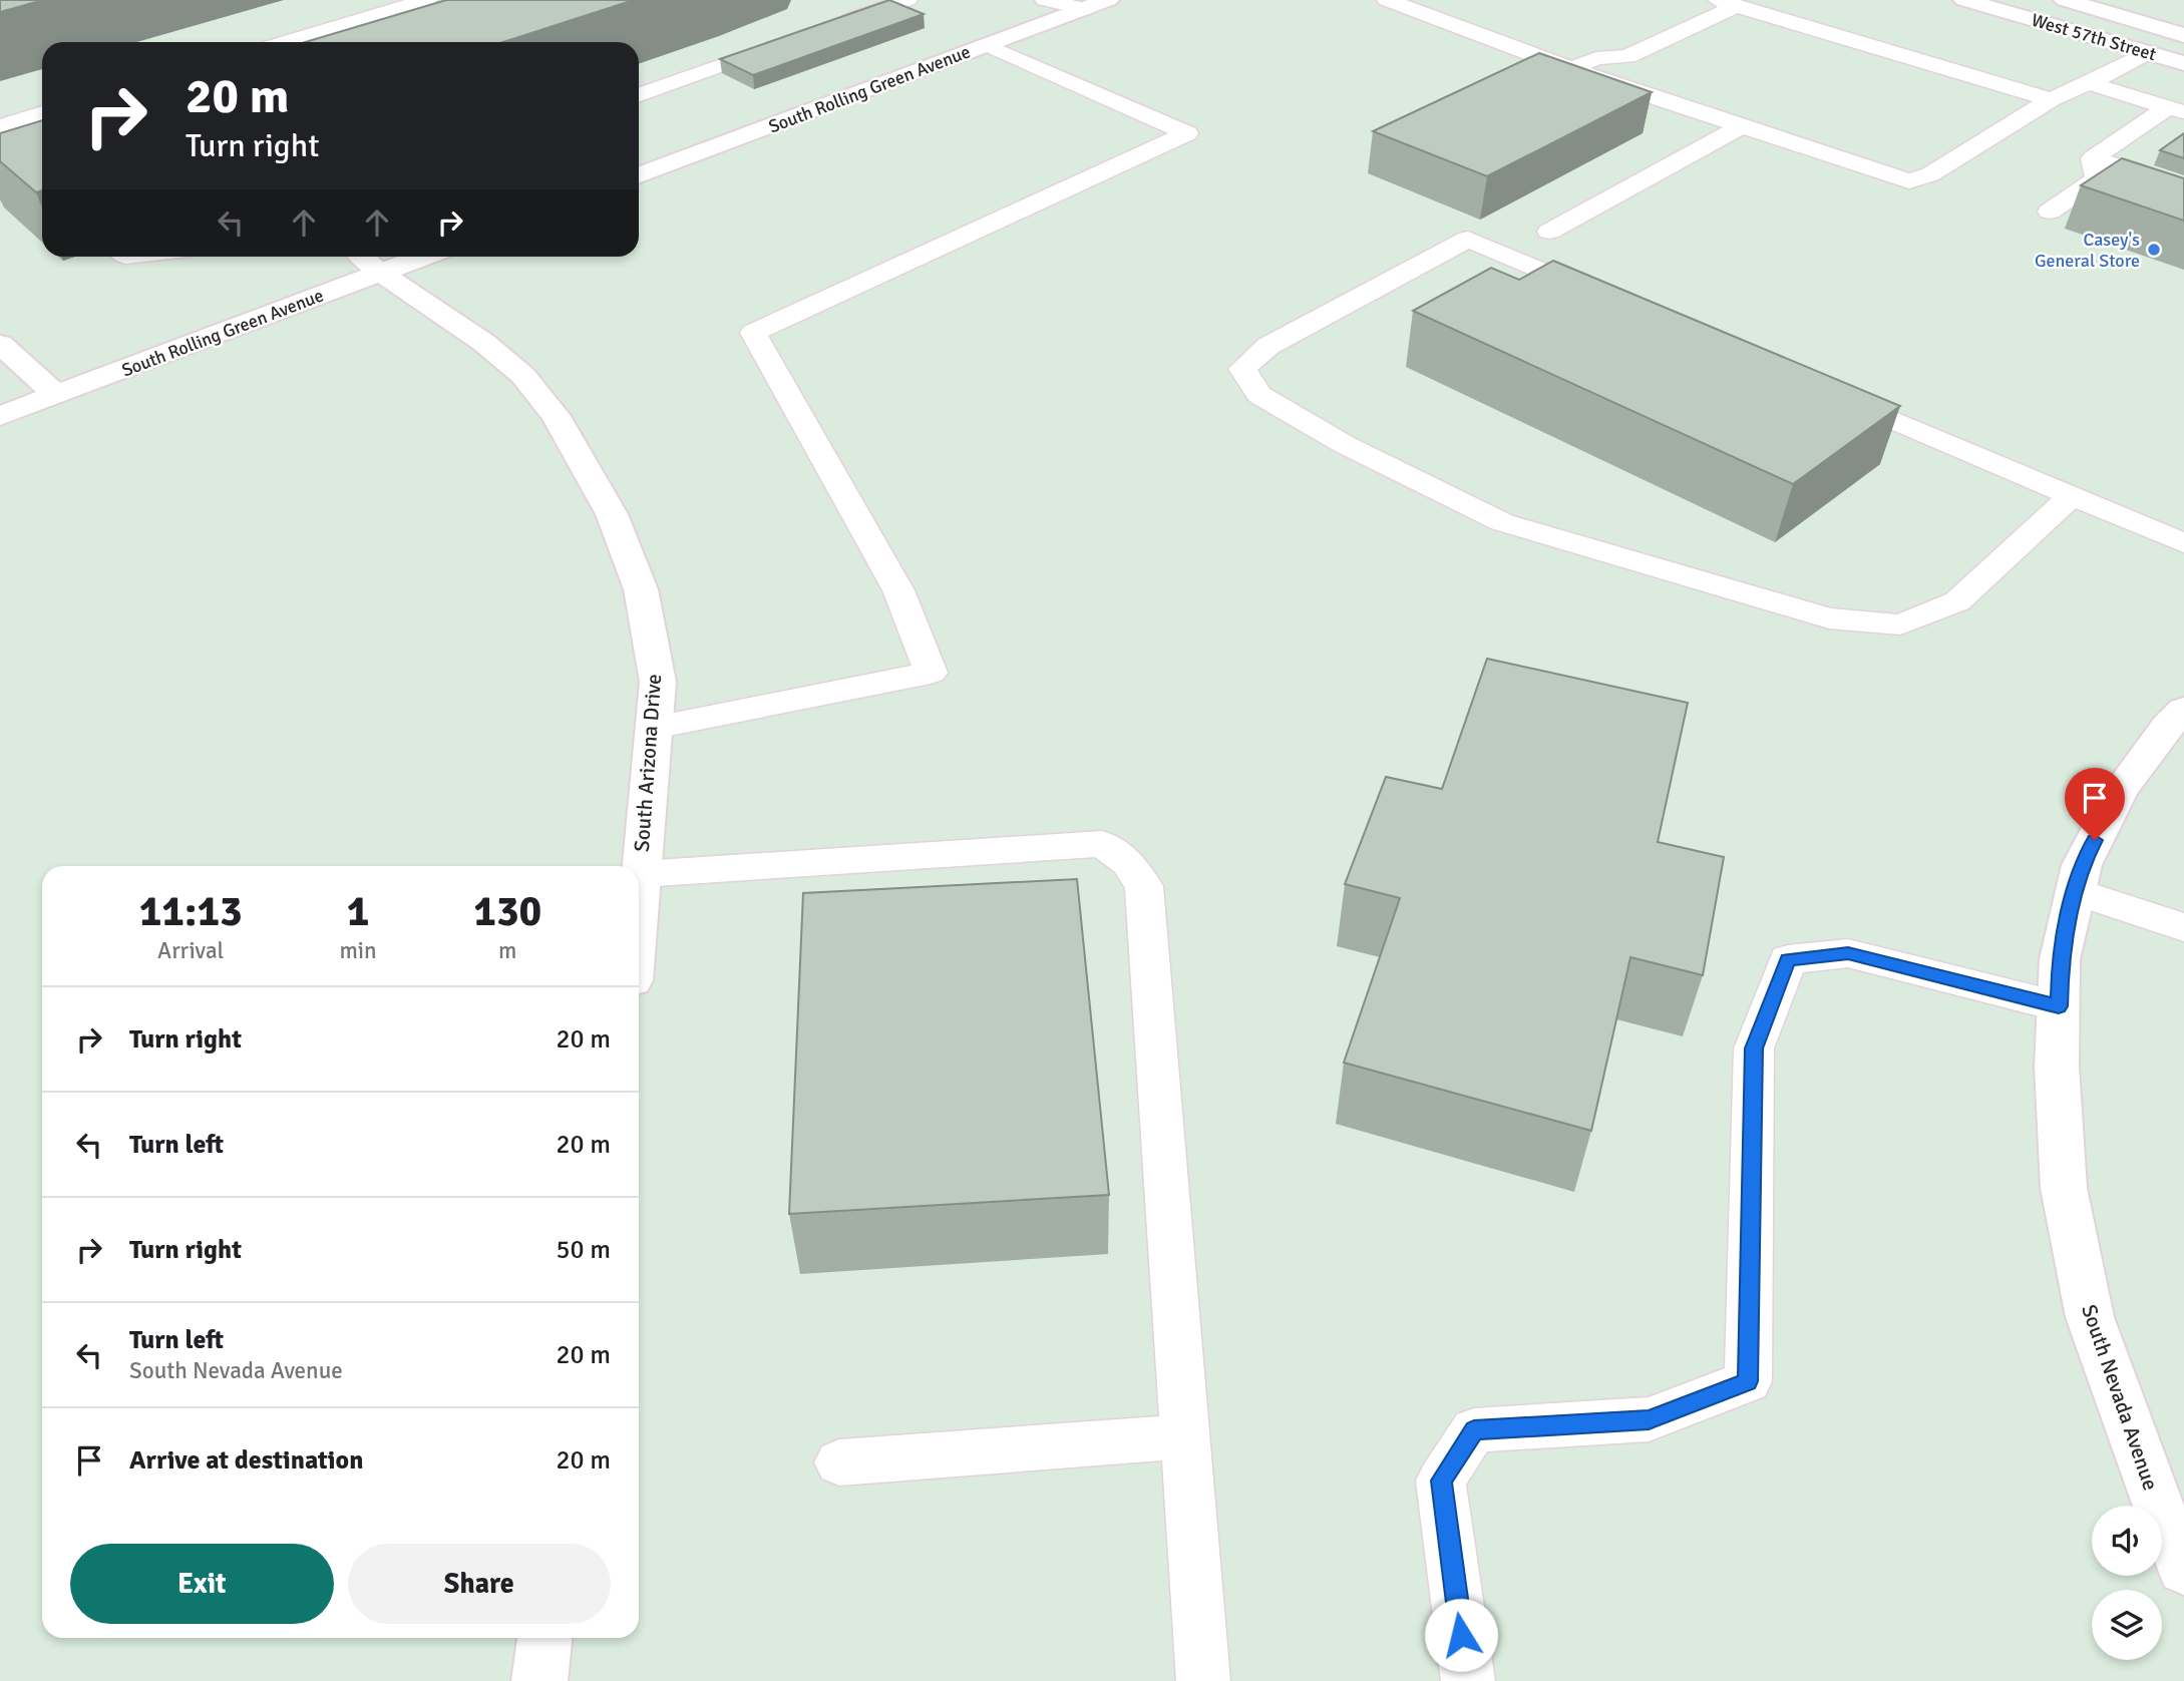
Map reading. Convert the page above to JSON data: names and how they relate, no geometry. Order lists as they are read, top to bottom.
{
  "streets": {
    "street": [
      "West 57th Street",
      "South Rolling Green Avenue",
      "South Arizona Drive",
      "South Nevada Avenue"
    ]
  },
  "crossings": [
    ["South Rolling Green Avenue", "South Arizona Drive"]
  ],
  "places": ["Casey's General Store"],
  "page": {
    "turn": ["20 m", "Turn right"],
    "eta": [
      "11:13",
      "Arrival",
      "1",
      "min",
      "130",
      "m"
    ],
    "list": [
      {
        "name": "Turn right",
        "value": "20 m"
      },
      {
        "name": "Turn left",
        "value": "20 m"
      },
      {
        "name": "Turn right",
        "value": "50 m"
      },
      {
        "name": "Turn left",
        "note": "South Nevada Avenue",
        "value": "20 m"
      },
      {
        "name": "Arrive at destination",
        "value": "20 m"
      }
    ],
    "buttons": ["Exit", "Share"]
  }
}
